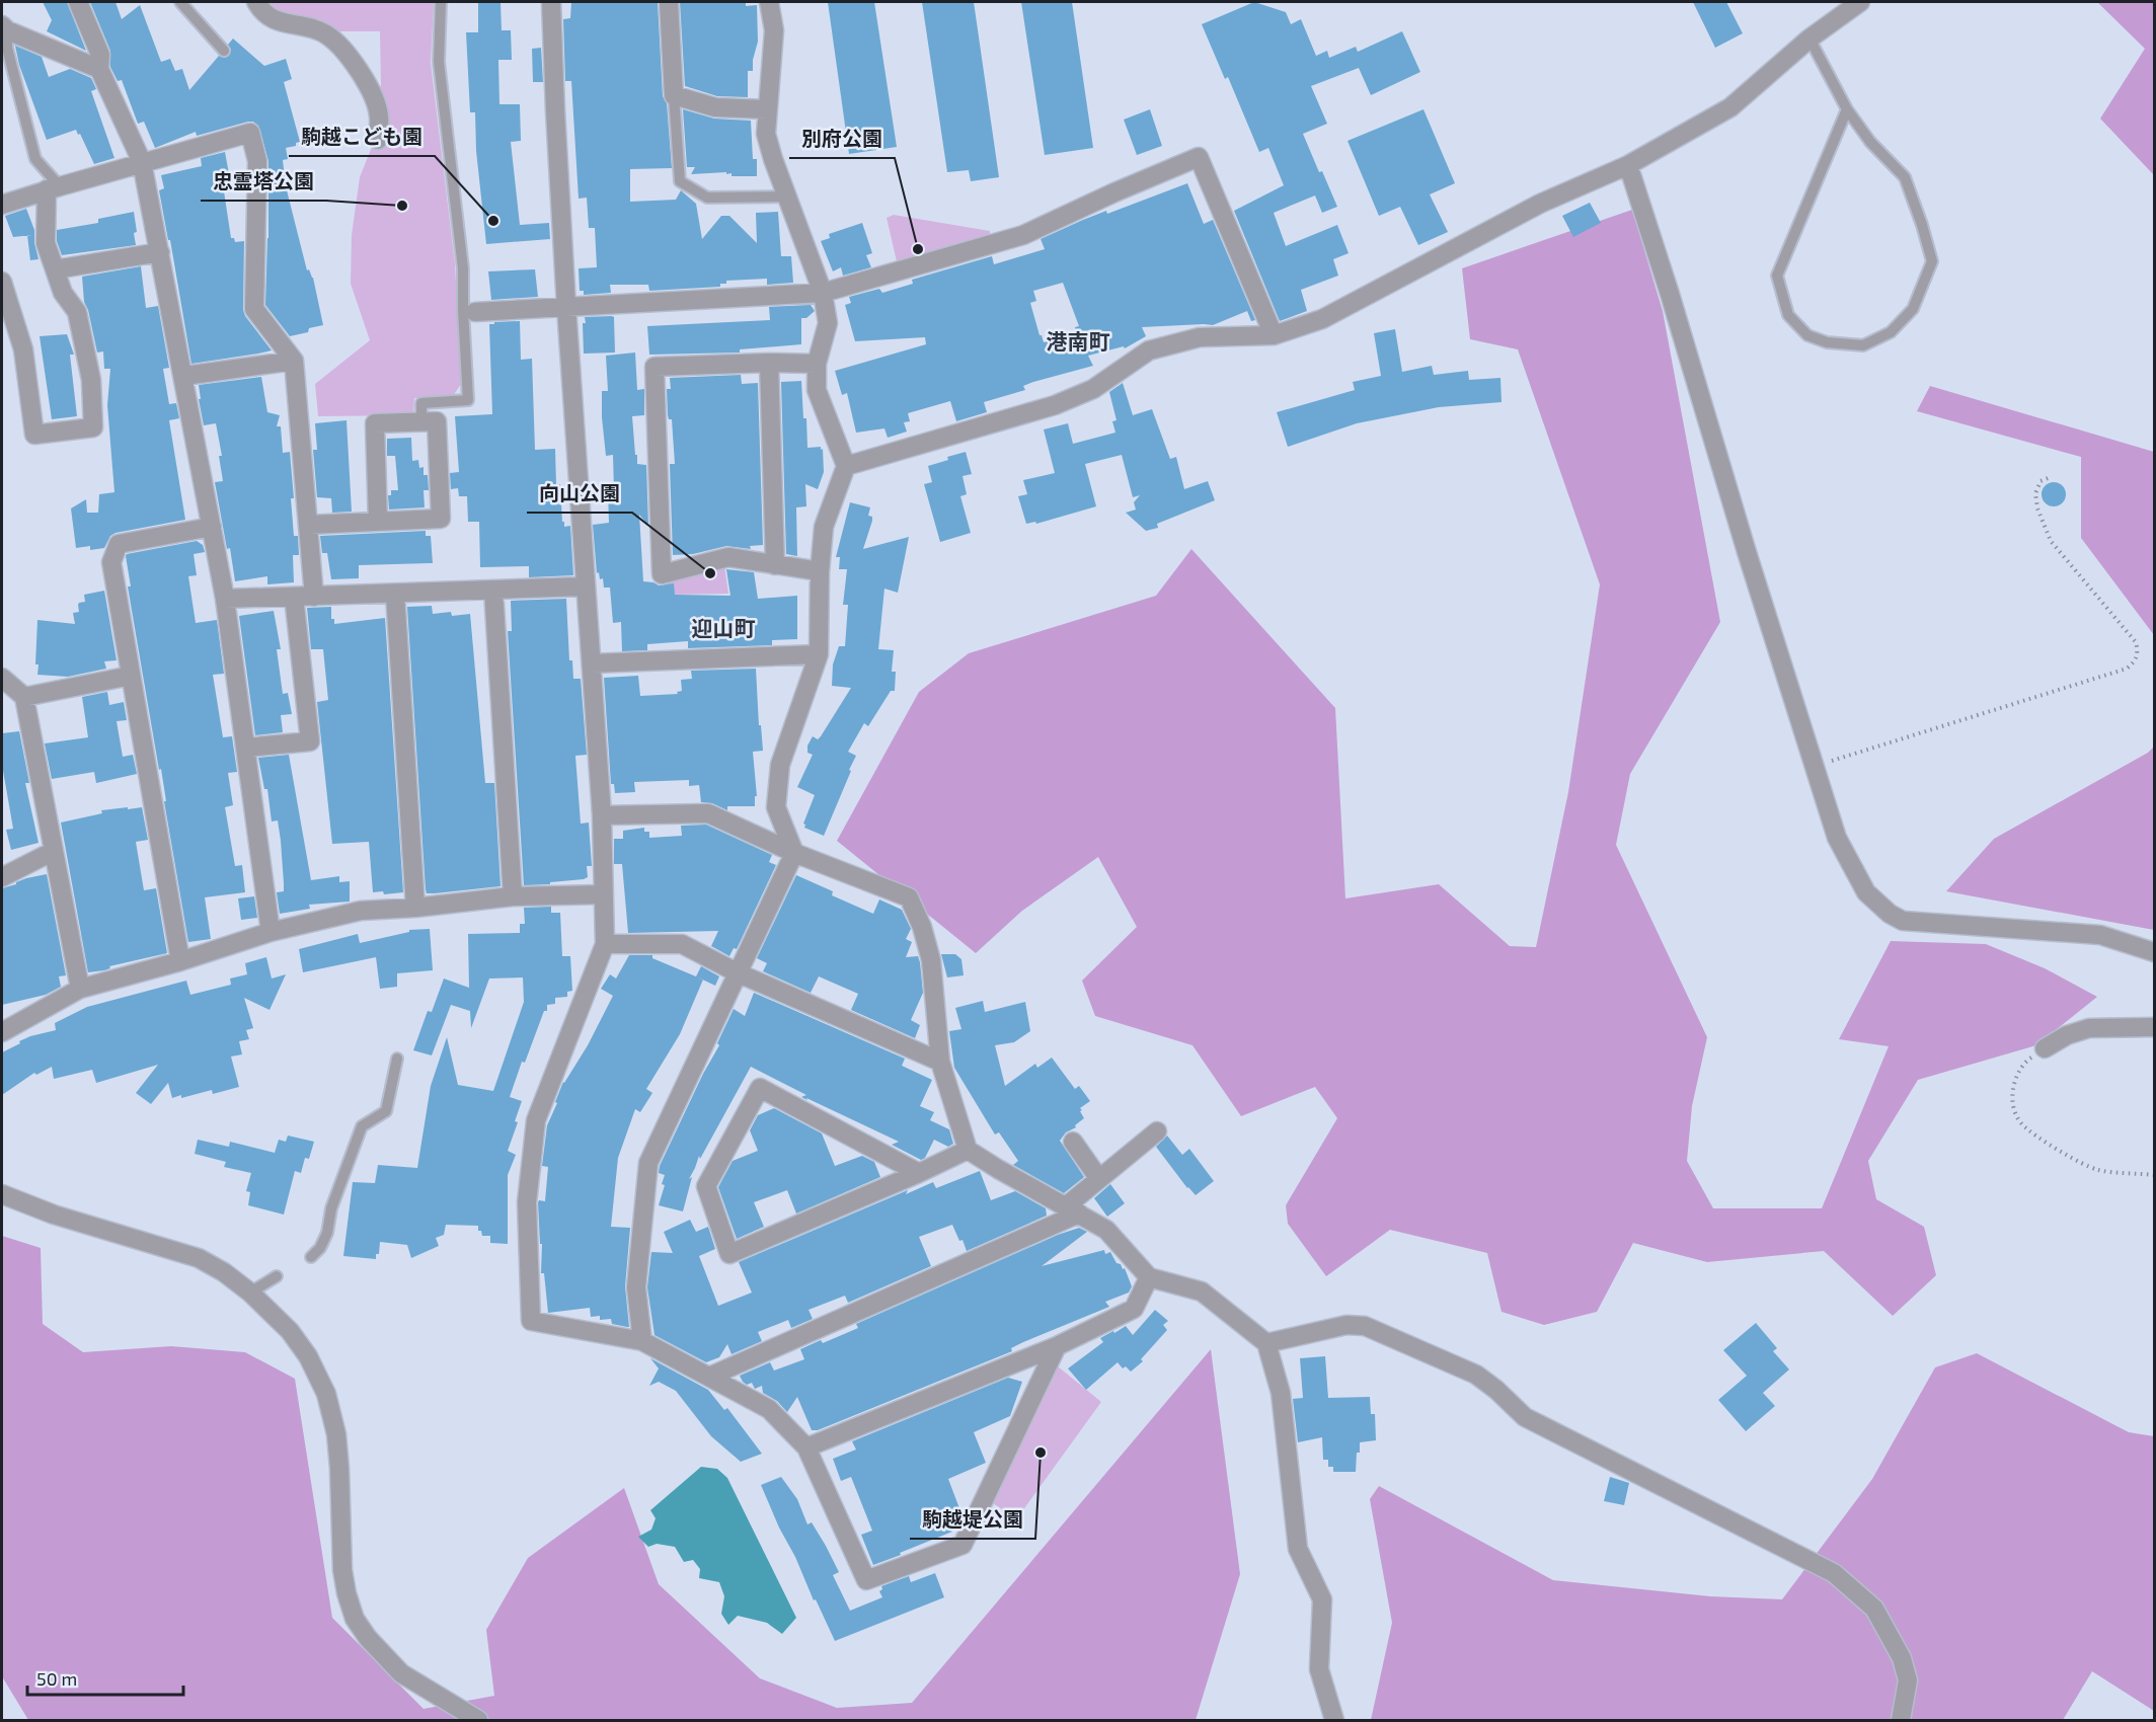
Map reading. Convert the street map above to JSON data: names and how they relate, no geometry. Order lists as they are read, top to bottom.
{
  "districts": ["港南町", "迎山町"],
  "places": [
    "忠霊塔公園",
    "駒越こども園",
    "別府公園",
    "向山公園",
    "駒越堤公園"
  ],
  "scale_bar": "50 m"
}
